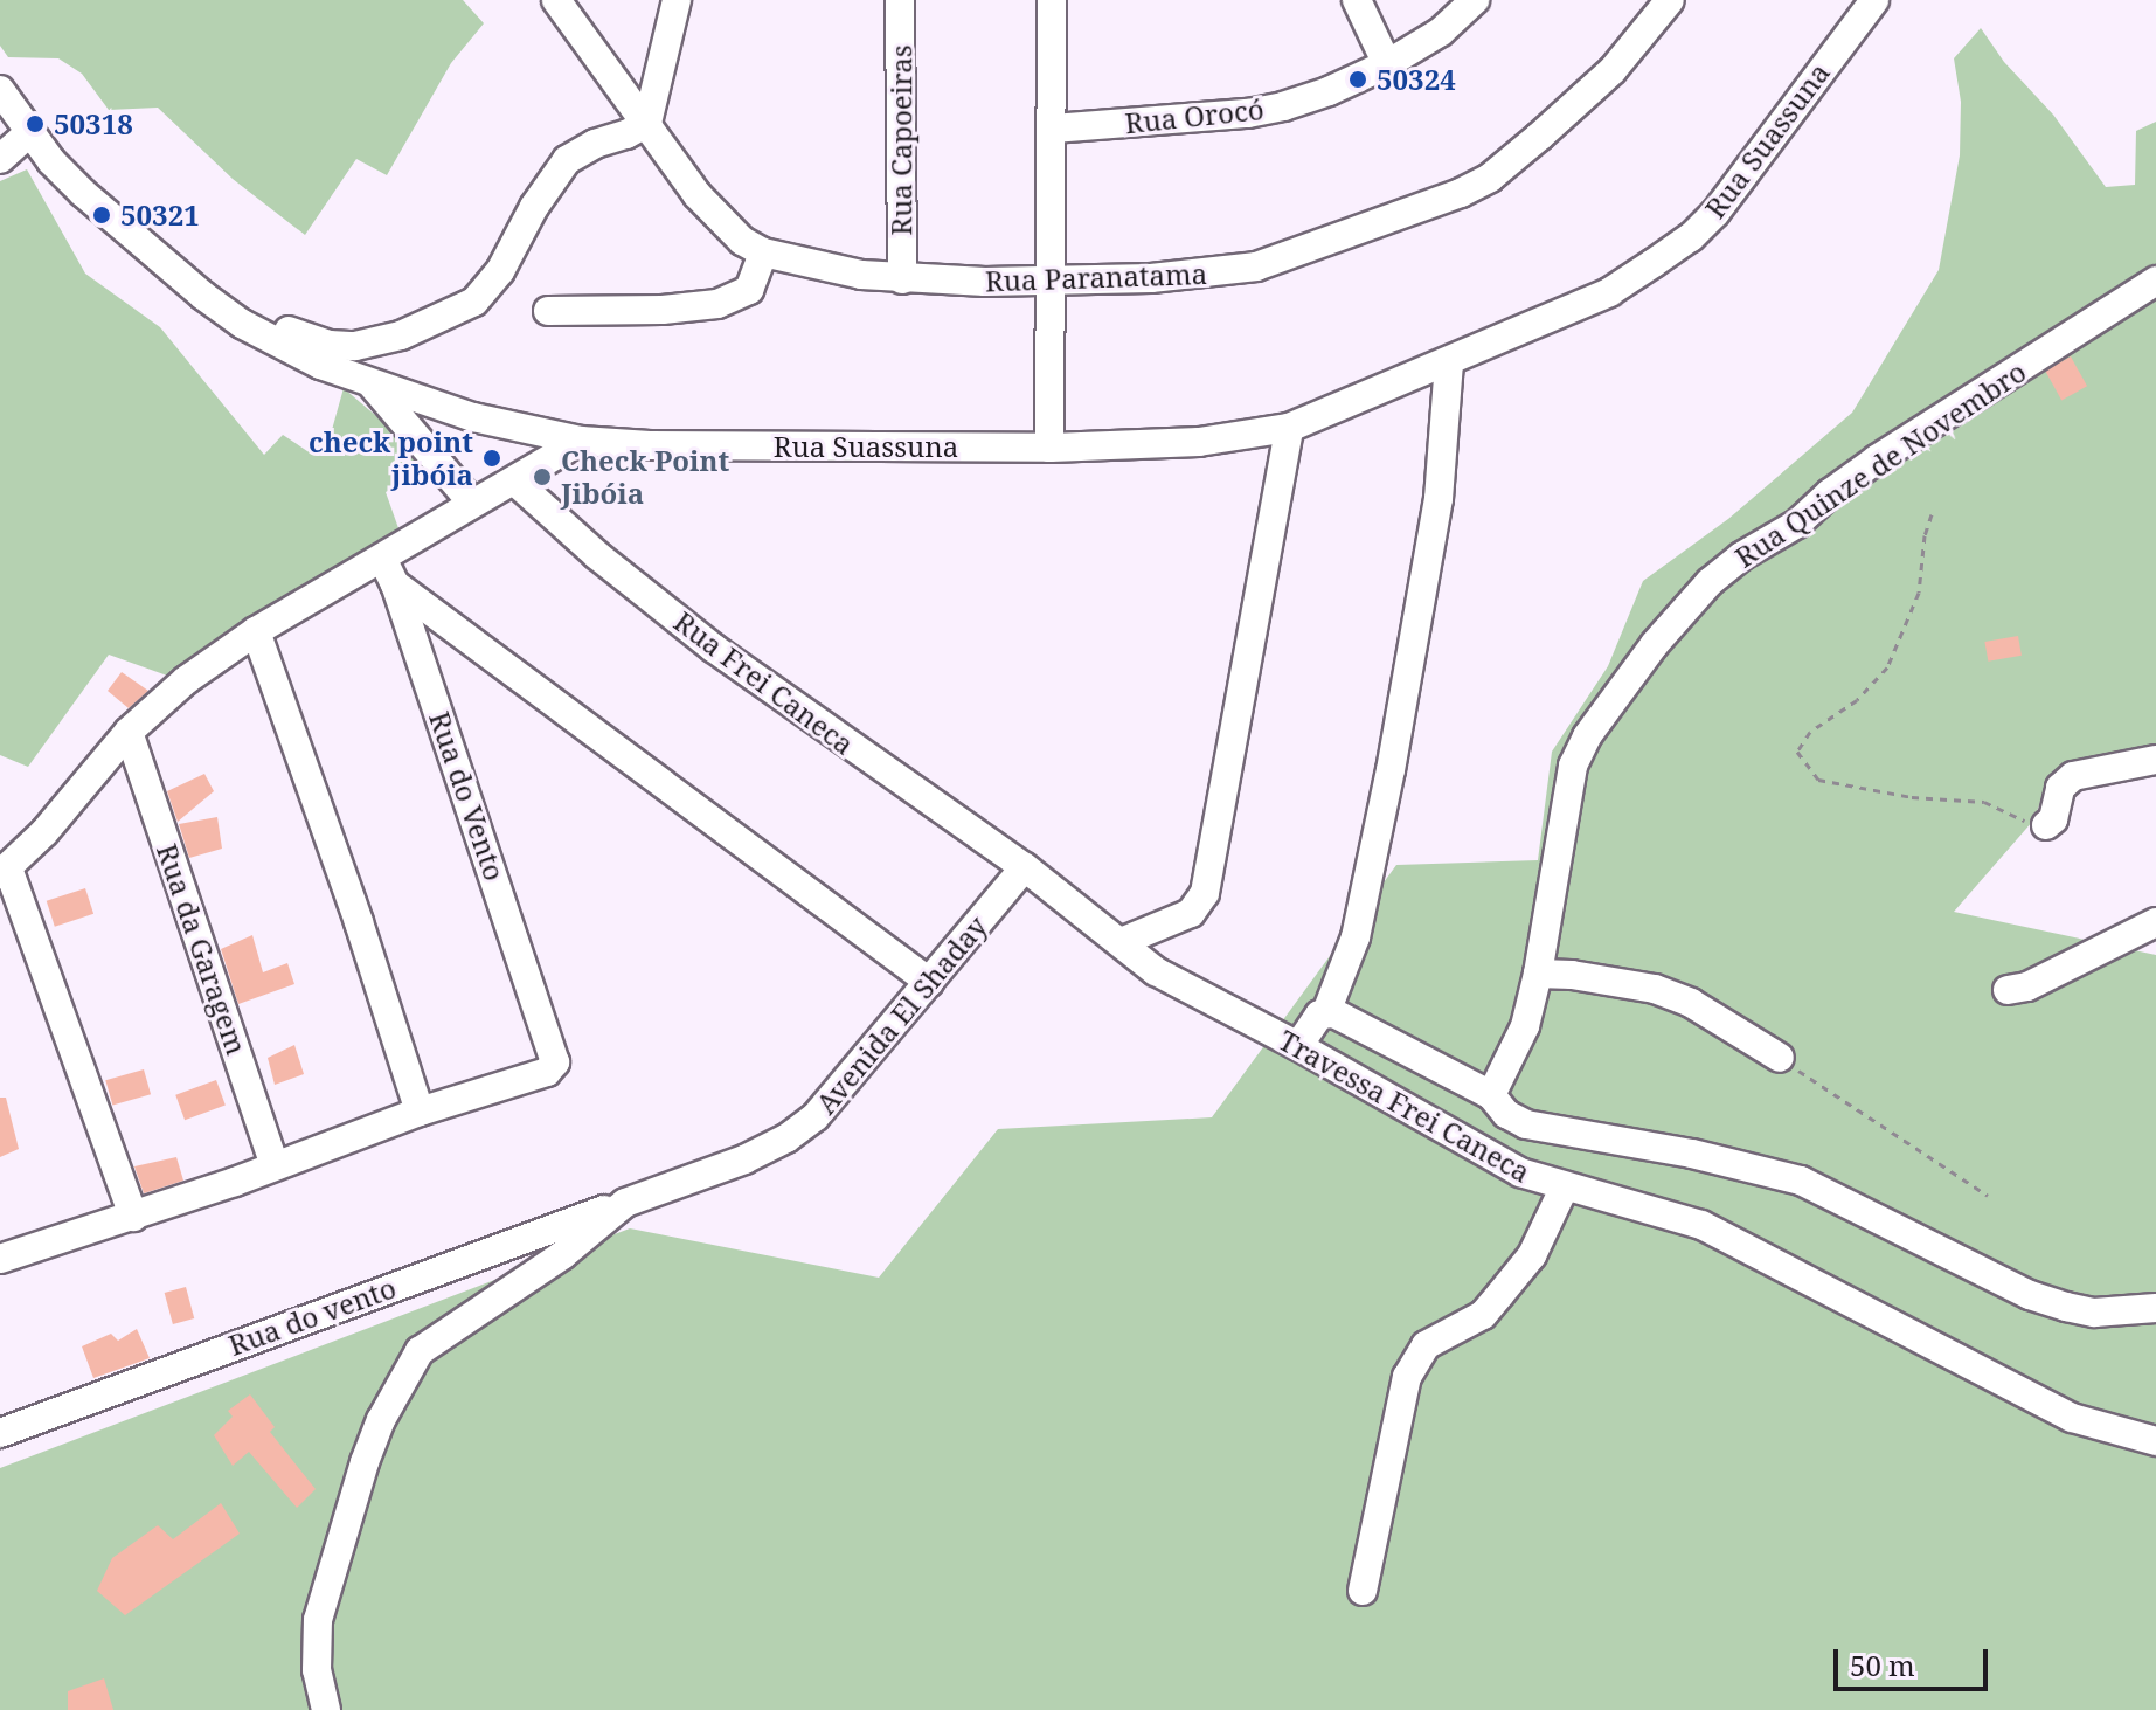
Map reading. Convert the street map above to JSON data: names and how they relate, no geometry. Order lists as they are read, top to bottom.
{
  "streets": {
    "street": [
      "Rua Orocó",
      "Rua Capoeiras",
      "Rua Suassuna",
      "Rua Paranatama",
      "Rua Quinze de Novembro",
      "Rua Frei Caneca",
      "Rua do Vento",
      "Rua da Garagem",
      "Avenida El Shaday",
      "Travessa Frei Caneca",
      "Rua do vento"
    ]
  },
  "crossings": [
    ["Rua Capoeiras", "Rua Paranatama"],
    ["Rua Frei Caneca", "Avenida El Shaday"],
    ["Rua Frei Caneca", "Travessa Frei Caneca"],
    ["Avenida El Shaday", "Travessa Frei Caneca"],
    ["Avenida El Shaday", "Rua do vento"]
  ],
  "places": [
    "50324",
    "50318",
    "50321",
    "check point jibóia",
    "Check Point Jibóia"
  ],
  "scale_bar": "50 m"
}
